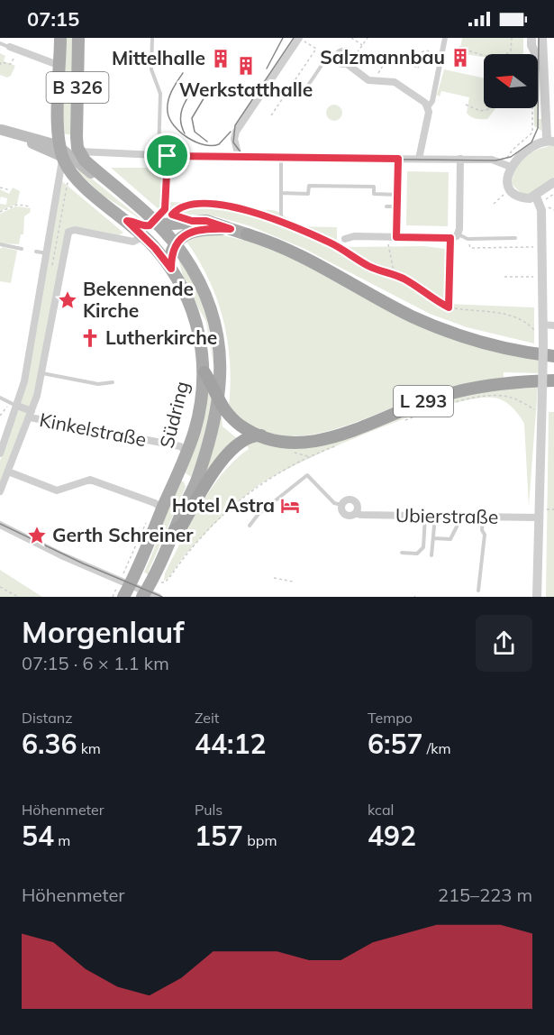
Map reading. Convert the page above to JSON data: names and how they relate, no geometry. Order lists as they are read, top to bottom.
{
  "streets": {
    "highway": ["L 293"],
    "main road": ["B 326", "Südring"],
    "street": ["Kinkelstraße", "Ubierstraße"]
  },
  "crossings": [
    ["B 326", "Südring"],
    ["Südring", "Kinkelstraße"]
  ],
  "places": {
    "building": ["Salzmannbau", "Mittelhalle", "Werkstatthalle"],
    "place": ["Bekennende Kirche", "Gerth Schreiner"],
    "church": ["Lutherkirche"],
    "hotel": ["Hotel Astra"]
  },
  "north": "left",
  "page": {
    "status": "07:15",
    "heading": ["Morgenlauf", "07:15 · 6 × 1.1 km"],
    "stats": [
      ["Distanz", "6.36 km"],
      ["Zeit", "44:12"],
      ["Tempo", "6:57 /km"],
      ["Höhenmeter", "54 m"],
      ["Puls", "157 bpm"],
      ["kcal", "492"]
    ],
    "chart": ["Höhenmeter", "215–223 m"]
  }
}
